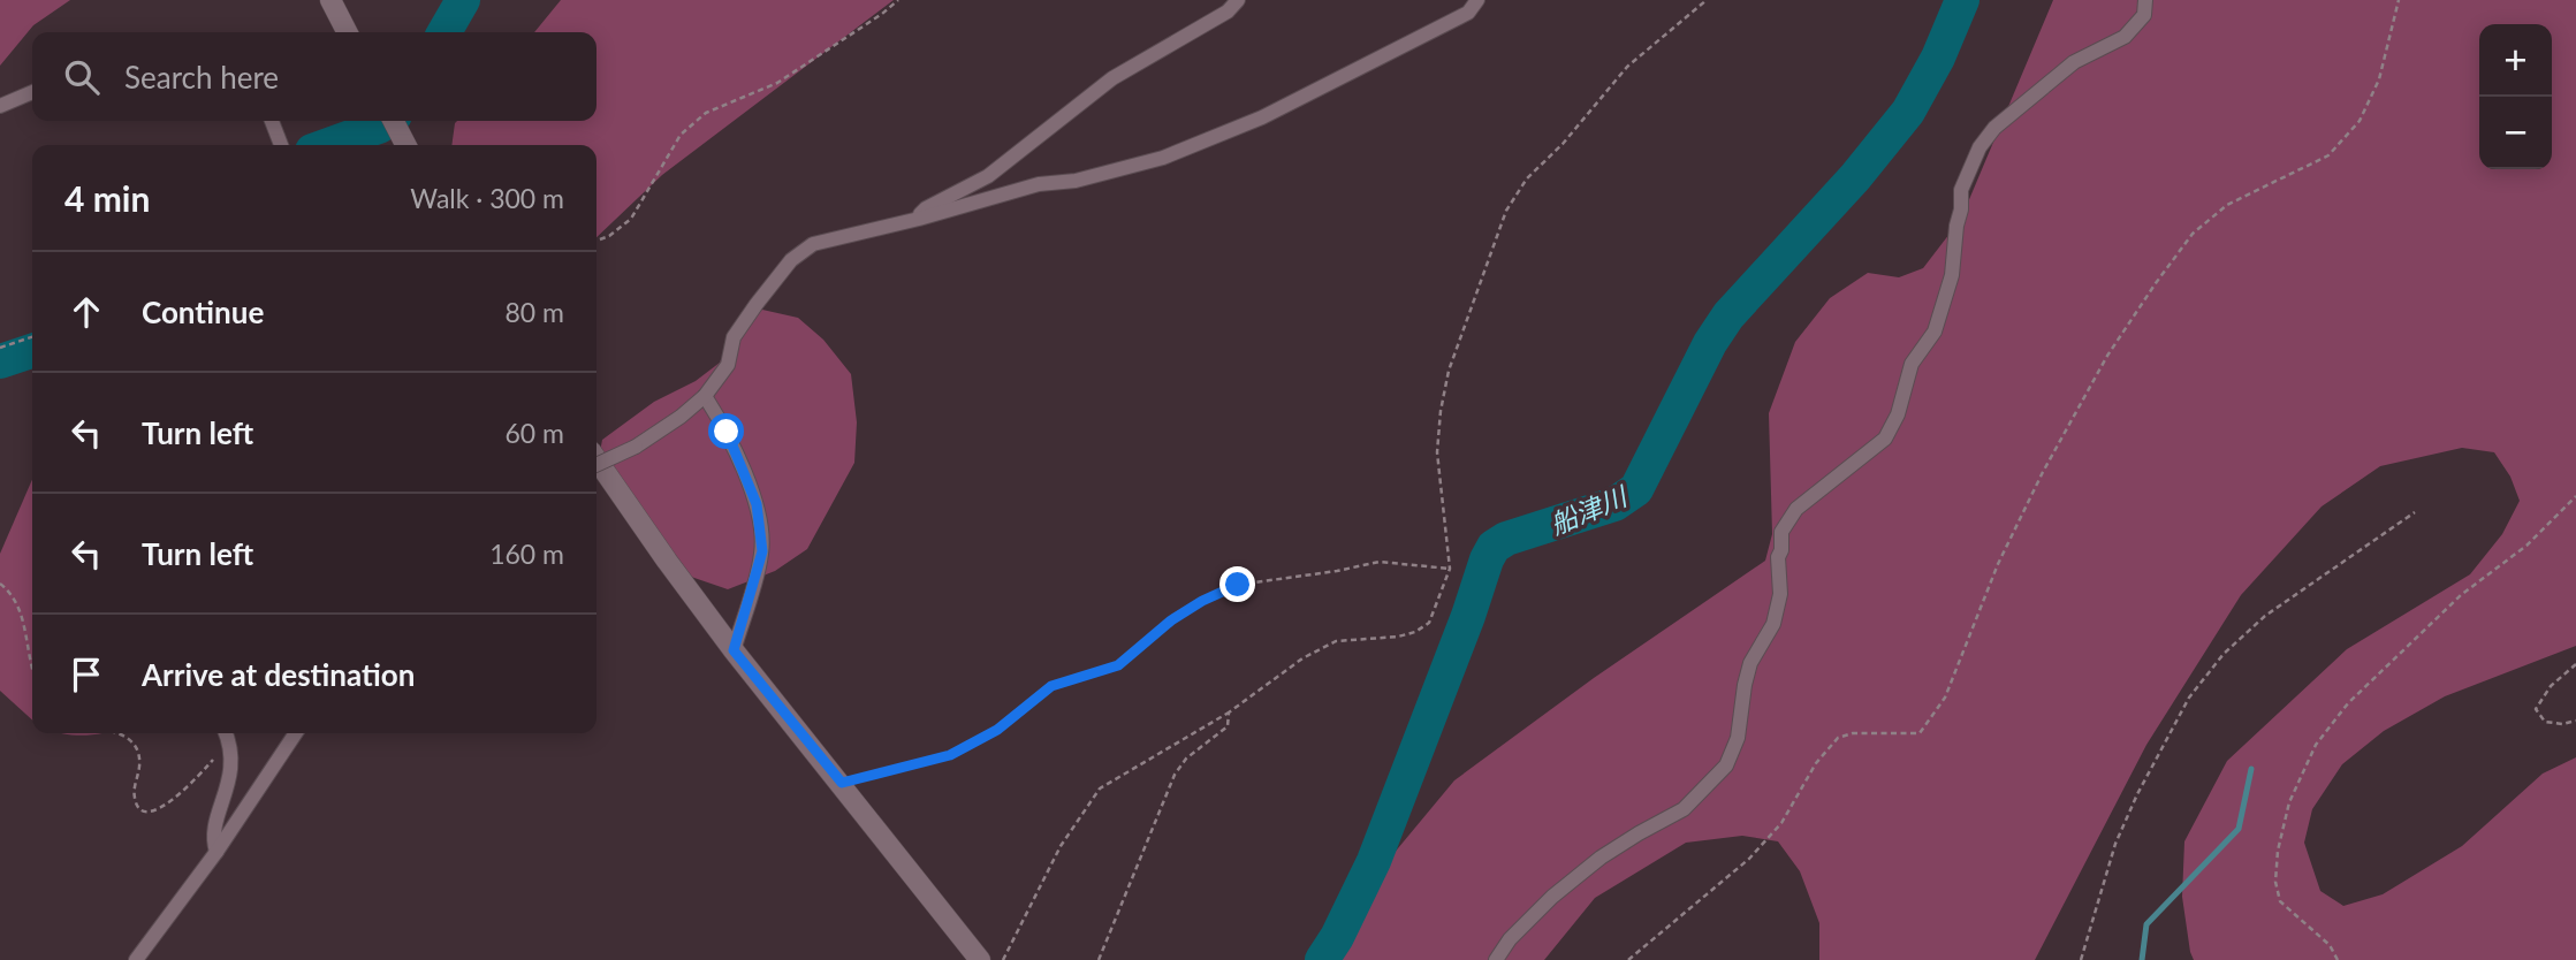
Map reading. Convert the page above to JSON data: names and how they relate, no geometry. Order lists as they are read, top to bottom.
{
  "water": ["船津川"],
  "page": {
    "map_buttons": ["+", "−"],
    "search": "Search here",
    "heading": ["4 min", "Walk · 300 m"],
    "list": [
      ["Continue", "80 m"],
      ["Turn left", "60 m"],
      ["Turn left", "160 m"],
      "Arrive at destination"
    ]
  }
}
